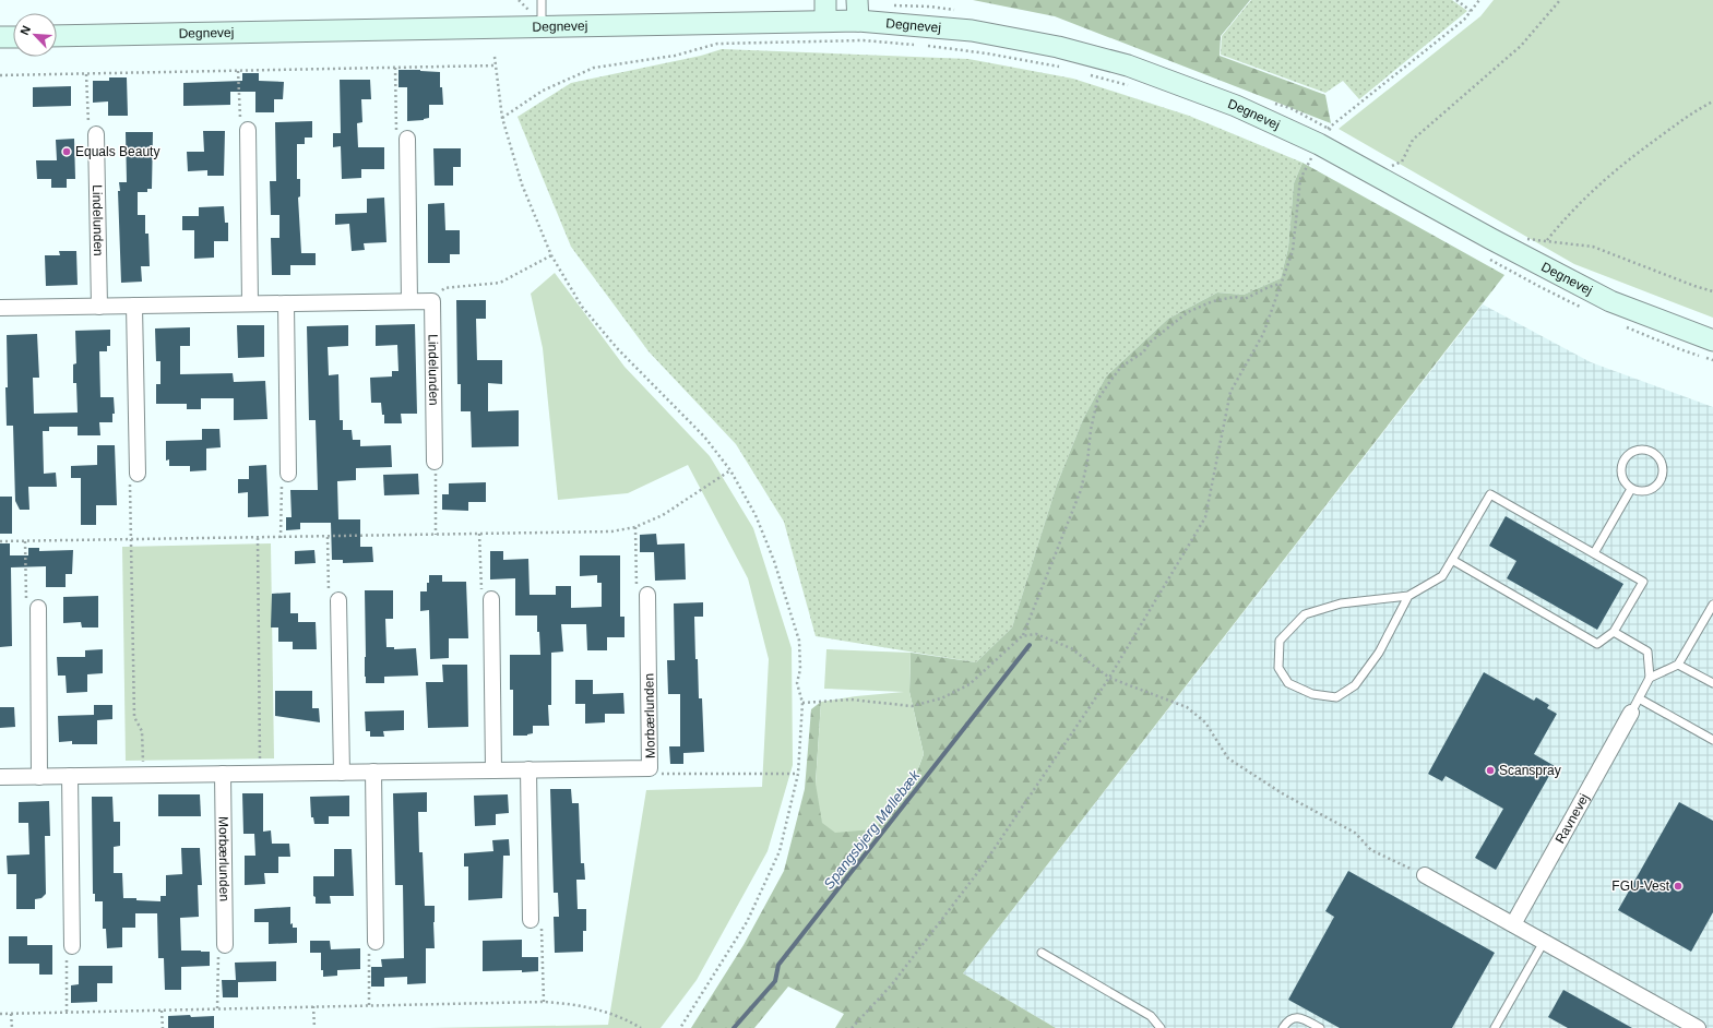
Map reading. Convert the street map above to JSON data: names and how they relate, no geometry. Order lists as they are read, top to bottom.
{
  "streets": {
    "street": [
      "Degnevej",
      "Lindelunden",
      "Morbærlunden",
      "Ravnevej"
    ]
  },
  "water": ["Spangsbjerg Møllebæk"],
  "places": ["Equals Beauty", "Scanspray", "FGU-Vest"],
  "north": "top left"
}
